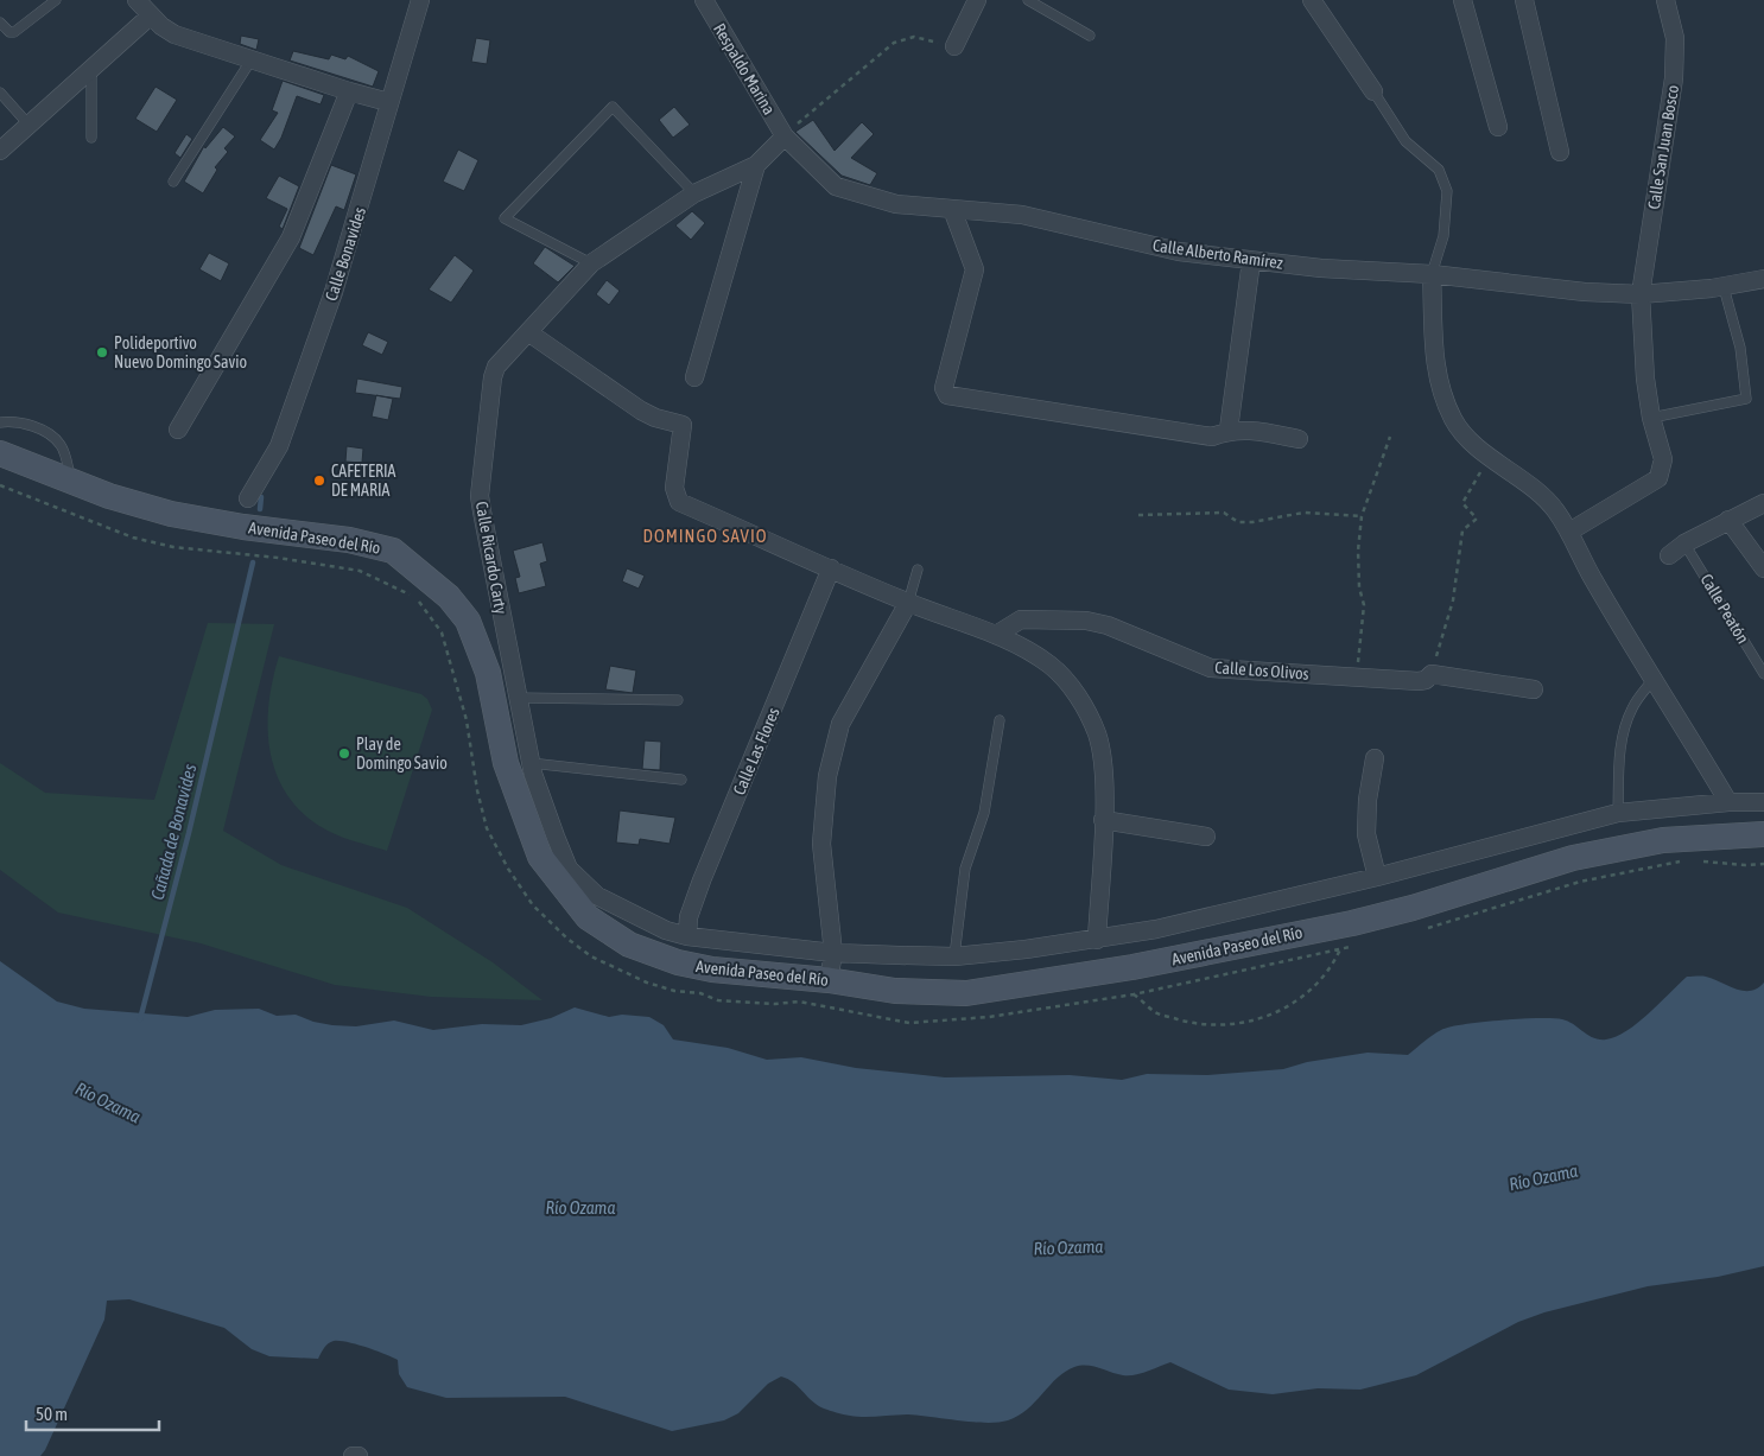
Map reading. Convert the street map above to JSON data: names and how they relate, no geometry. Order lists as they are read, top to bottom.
{
  "streets": {
    "street": [
      "Respaldo Marina",
      "Calle San Juan Bosco",
      "Calle Bonavides",
      "Calle Alberto Ramírez",
      "Avenida Paseo del Río",
      "Calle Ricardo Carty",
      "Calle Los Olivos",
      "Calle Las Flores"
    ],
    "lane": ["Calle Peatón"]
  },
  "crossings": [
    ["Respaldo Marina", "Calle Alberto Ramírez"],
    ["Respaldo Marina", "Calle Ricardo Carty"],
    ["Calle San Juan Bosco", "Calle Alberto Ramírez"],
    ["Calle Alberto Ramírez", "Calle Ricardo Carty"],
    ["Avenida Paseo del Río", "Calle Ricardo Carty"],
    ["Avenida Paseo del Río", "Calle Las Flores"],
    ["Calle Ricardo Carty", "Calle Las Flores"]
  ],
  "districts": ["DOMINGO SAVIO"],
  "water": ["Cañada de Bonavides", "Río Ozama"],
  "places": ["Polideportivo Nuevo Domingo Savio", "CAFETERIA DE MARIA", "Play de Domingo Savio"],
  "scale_bar": "50 m"
}
